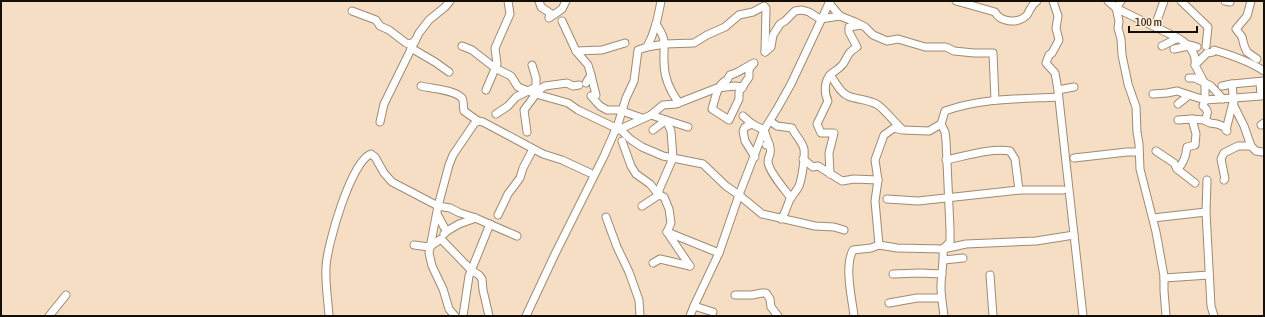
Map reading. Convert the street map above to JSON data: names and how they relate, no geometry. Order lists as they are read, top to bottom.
{
  "scale_bar": "100 m"
}
